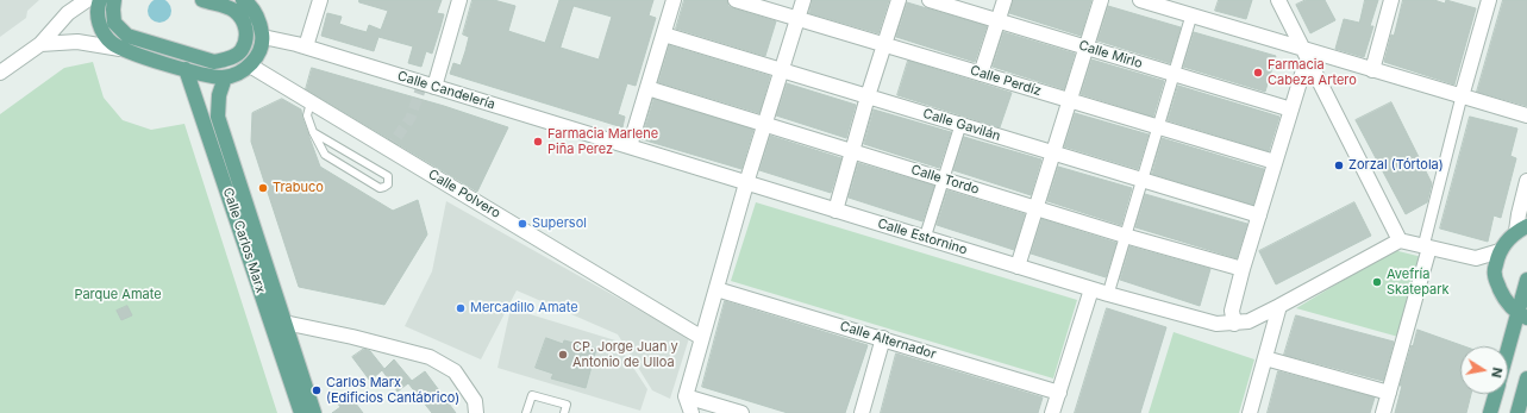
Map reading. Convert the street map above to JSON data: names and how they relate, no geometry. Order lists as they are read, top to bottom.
{
  "streets": {
    "main road": ["Calle Carlos Marx"],
    "street": [
      "Calle Mirlo",
      "Calle Perdíz",
      "Calle Candelería",
      "Calle Gavilán",
      "Calle Tordo",
      "Calle Polvero",
      "Calle Estornino",
      "Calle Alternador"
    ]
  },
  "crossings": [
    ["Calle Candelería", "Calle Estornino"]
  ],
  "parks": ["Parque Amate"],
  "places": [
    "Farmacia Cabeza Artero",
    "Farmacia Marlene Piña Perez",
    "Zorzal (Tórtola)",
    "Trabuco",
    "Supersol",
    "Avefría Skatepark",
    "Mercadillo Amate",
    "CP. Jorge Juan y Antonio de Ulloa",
    "Carlos Marx (Edificios Cantábrico)"
  ],
  "north": "right"
}
